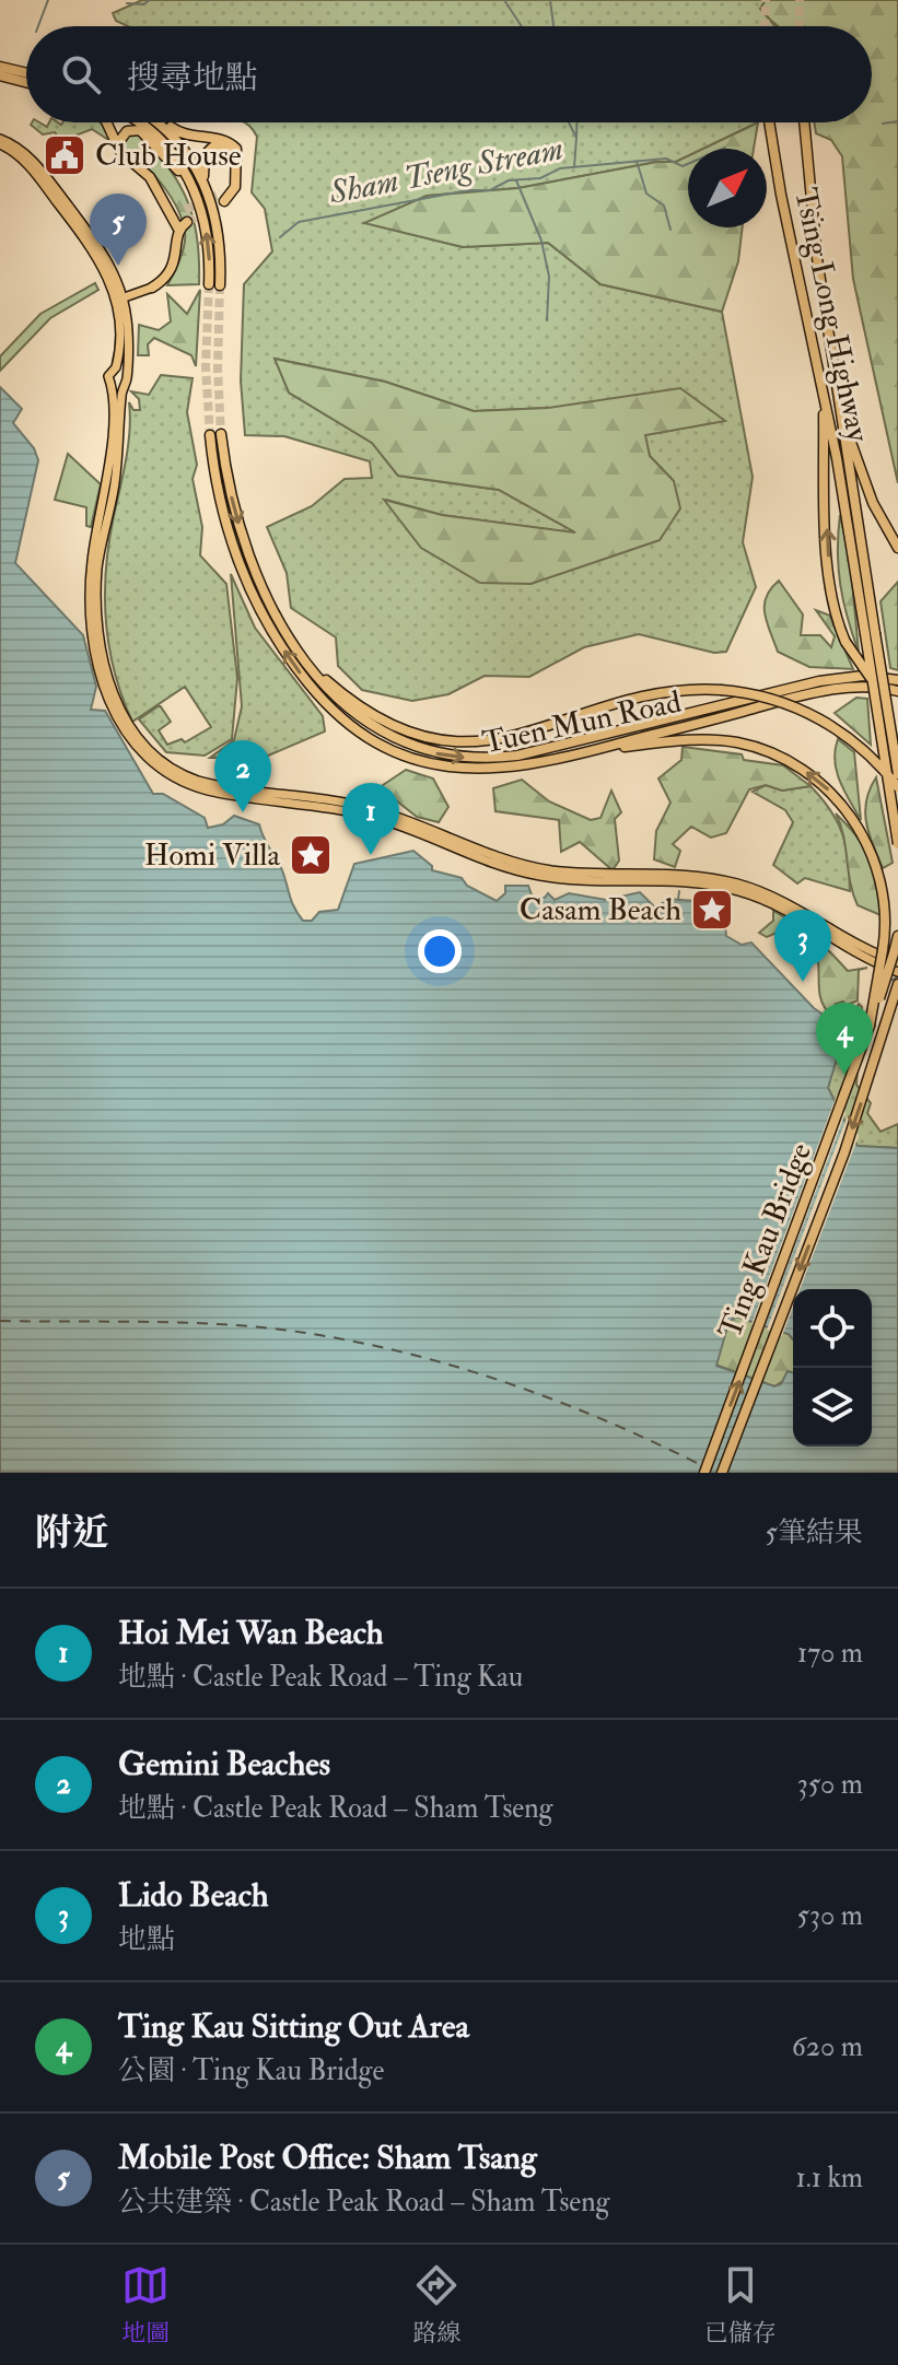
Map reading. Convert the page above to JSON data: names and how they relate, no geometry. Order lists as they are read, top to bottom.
{
  "streets": {
    "highway": ["Tsing Long Highway", "Tuen Mun Road", "Ting Kau Bridge"]
  },
  "water": ["Sham Tseng Stream"],
  "places": {
    "public building": ["Club House"],
    "place": ["Homi Villa", "Casam Beach"]
  },
  "north": "top right",
  "page": {
    "search": "搜尋地點",
    "pins": [
      "5",
      "2",
      "1",
      "3",
      "4"
    ],
    "heading": ["附近", "5筆結果"],
    "list": [
      {
        "mark": "1",
        "name": "Hoi Mei Wan Beach",
        "note": "地點 · Castle Peak Road – Ting Kau",
        "value": "170 m"
      },
      {
        "mark": "2",
        "name": "Gemini Beaches",
        "note": "地點 · Castle Peak Road – Sham Tseng",
        "value": "350 m"
      },
      {
        "mark": "3",
        "name": "Lido Beach",
        "note": "地點",
        "value": "530 m"
      },
      {
        "mark": "4",
        "name": "Ting Kau Sitting Out Area",
        "note": "公園 · Ting Kau Bridge",
        "value": "620 m"
      },
      {
        "mark": "5",
        "name": "Mobile Post Office: Sham Tsang",
        "note": "公共建築 · Castle Peak Road – Sham Tseng",
        "value": "1.1 km"
      }
    ],
    "nav": ["地圖", "路線", "已儲存"]
  }
}
